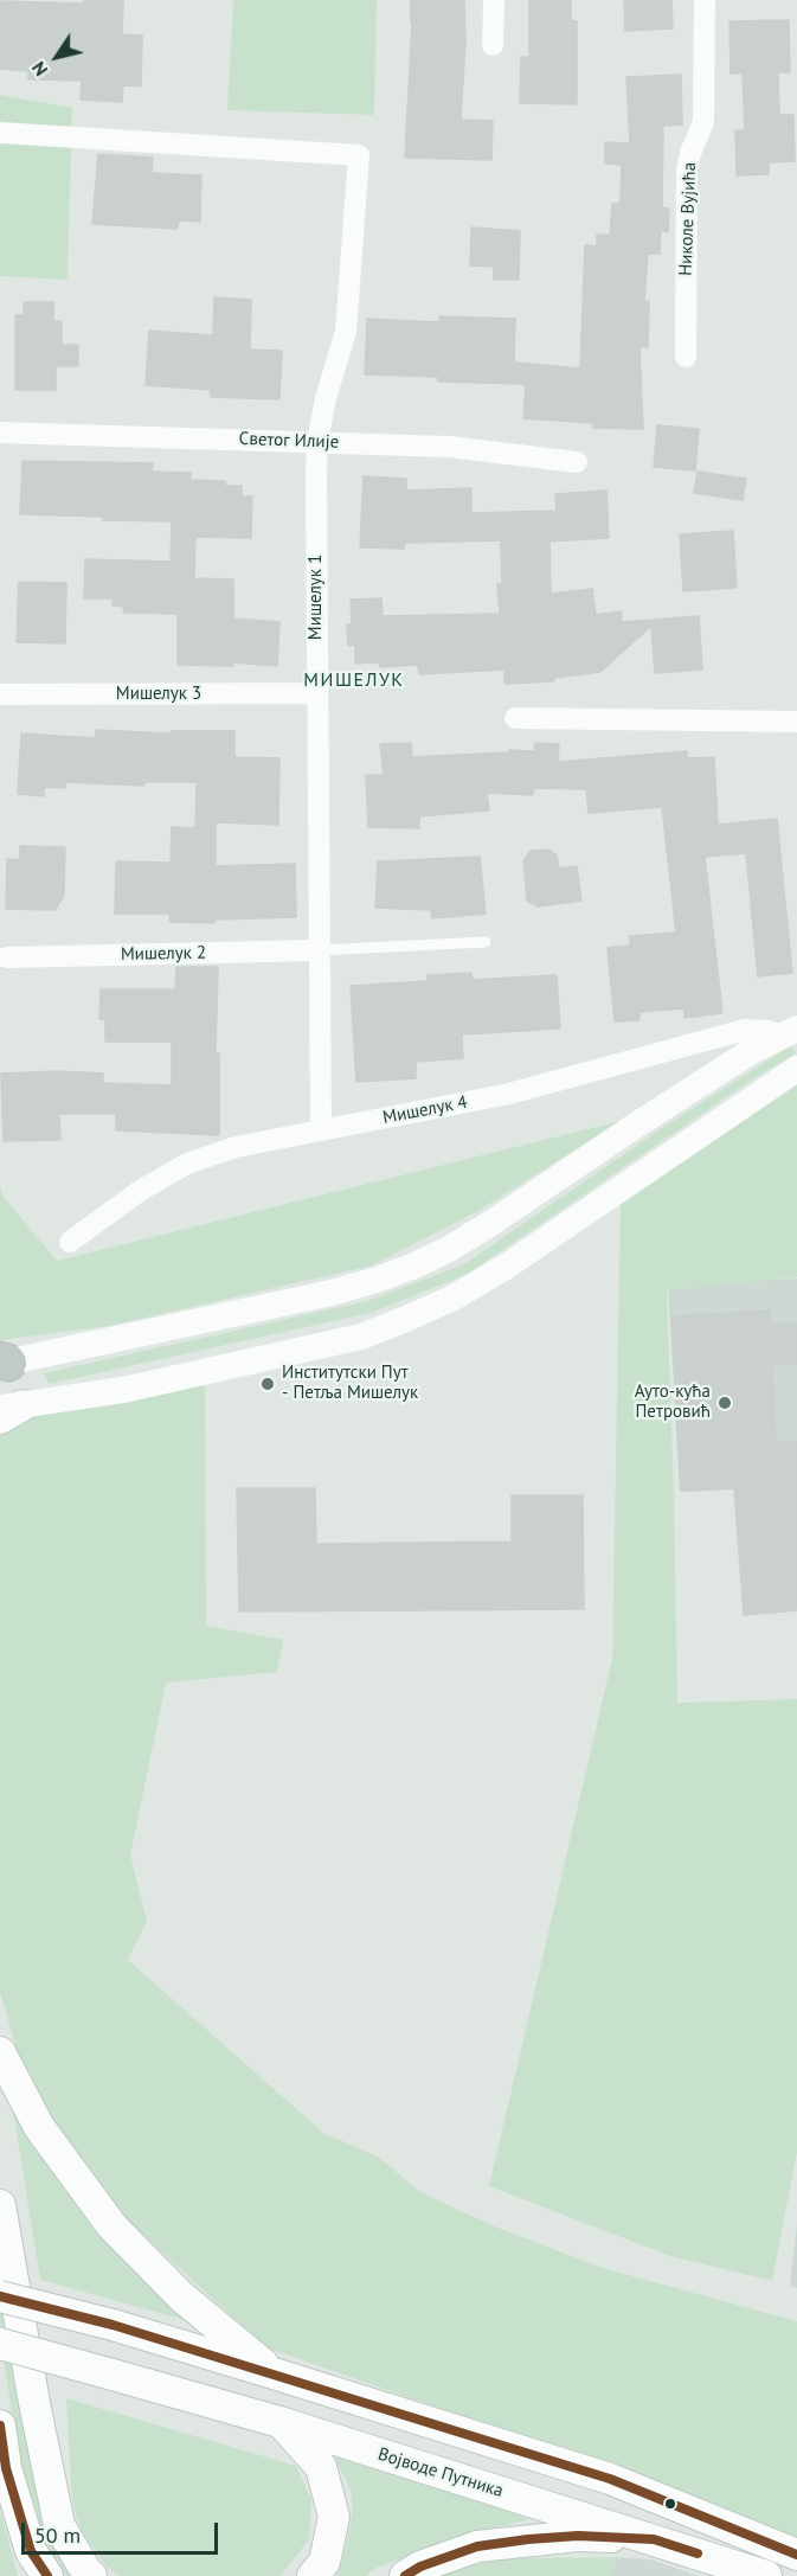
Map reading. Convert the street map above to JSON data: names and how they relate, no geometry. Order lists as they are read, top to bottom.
{
  "streets": {
    "main road": ["Војводе Путника"],
    "street": [
      "Николе Вујића",
      "Светог Илије",
      "Мишелук 1",
      "Мишелук 3",
      "Мишелук 2",
      "Мишелук 4"
    ]
  },
  "crossings": [
    ["Светог Илије", "Мишелук 1"],
    ["Мишелук 1", "Мишелук 3"],
    ["Мишелук 1", "Мишелук 2"],
    ["Мишелук 1", "Мишелук 4"]
  ],
  "districts": ["МИШЕЛУК"],
  "places": ["Институтски Пут - Петља Мишелук", "Ауто-кућа Петровић"],
  "scale_bar": "50 m",
  "north": "bottom left"
}
